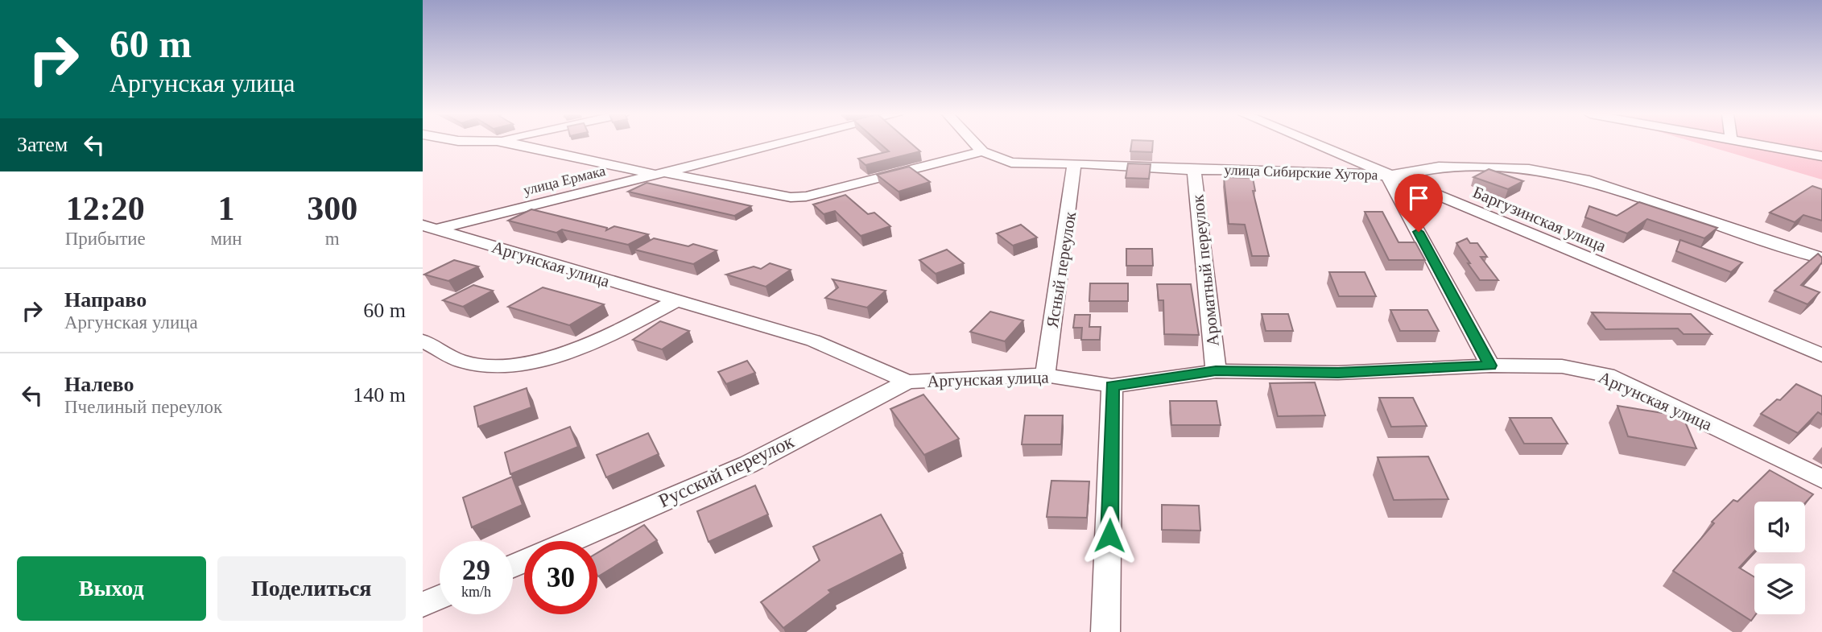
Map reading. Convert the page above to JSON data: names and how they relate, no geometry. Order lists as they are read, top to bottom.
{
  "streets": {
    "street": [
      "улица Сибирские Хутора",
      "улица Ермака",
      "Баргузинская улица",
      "Аргунская улица",
      "Ясный переулок",
      "Ароматный переулок",
      "Русский переулок"
    ]
  },
  "crossings": [
    ["улица Сибирские Хутора", "Баргузинская улица"],
    ["улица Сибирские Хутора", "Ароматный переулок"],
    ["улица Ермака", "Аргунская улица"],
    ["Аргунская улица", "Ясный переулок"],
    ["Аргунская улица", "Ароматный переулок"],
    ["Аргунская улица", "Русский переулок"]
  ],
  "page": {
    "turn": ["60 m", "Аргунская улица"],
    "then": "Затем",
    "eta": [
      "12:20",
      "Прибытие",
      "1",
      "мин",
      "300",
      "m"
    ],
    "list": [
      {
        "name": "Направо",
        "note": "Аргунская улица",
        "value": "60 m"
      },
      {
        "name": "Налево",
        "note": "Пчелиный переулок",
        "value": "140 m"
      }
    ],
    "speed": "29 km/h",
    "limit": "30",
    "buttons": ["Выход", "Поделиться"]
  }
}
